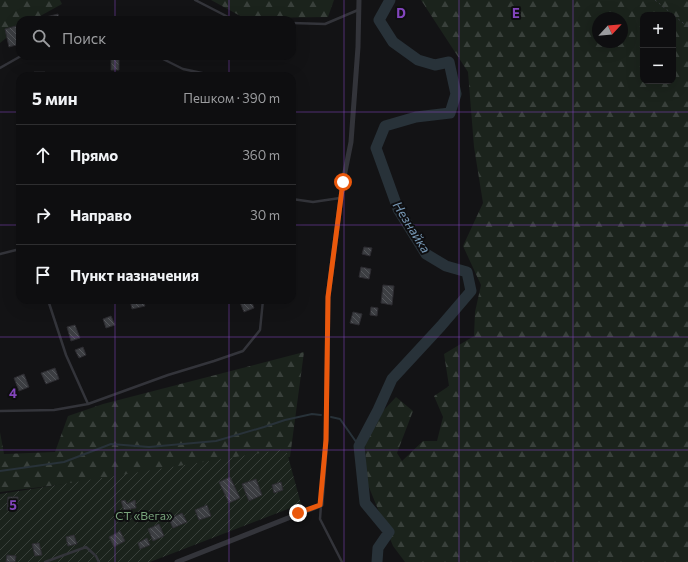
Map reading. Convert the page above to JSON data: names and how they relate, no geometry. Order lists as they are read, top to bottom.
{
  "water": ["Незнайка"],
  "parks": ["СТ «Вега»"],
  "north": "top right",
  "page": {
    "map_buttons": ["+", "−"],
    "search": "Поиск",
    "heading": ["5 мин", "Пешком · 390 m"],
    "list": [
      ["Прямо", "360 m"],
      ["Направо", "30 m"],
      "Пункт назначения"
    ]
  },
  "grid": {
    "columns": ["D", "E"],
    "rows": ["4", "5"]
  }
}
